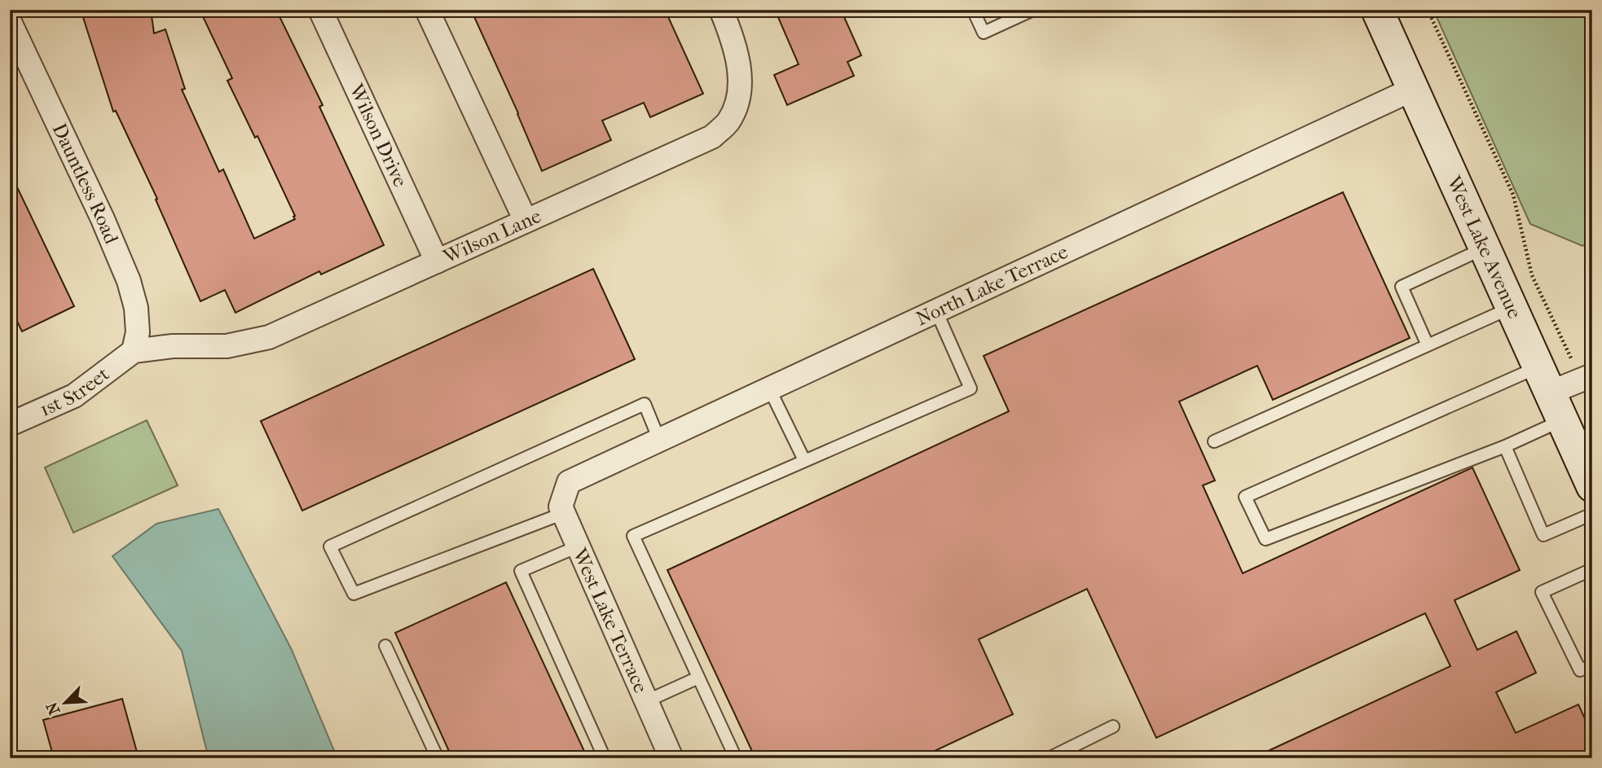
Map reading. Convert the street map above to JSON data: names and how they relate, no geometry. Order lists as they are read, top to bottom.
{
  "streets": {
    "street": [
      "Wilson Drive",
      "Dauntless Road",
      "Wilson Lane",
      "West Lake Avenue",
      "North Lake Terrace",
      "1st Street",
      "West Lake Terrace"
    ]
  },
  "crossings": [
    ["Wilson Drive", "Wilson Lane"],
    ["Dauntless Road", "Wilson Lane"],
    ["Dauntless Road", "1st Street"],
    ["Wilson Lane", "1st Street"],
    ["West Lake Avenue", "North Lake Terrace"],
    ["North Lake Terrace", "West Lake Terrace"]
  ],
  "north": "bottom left"
}
